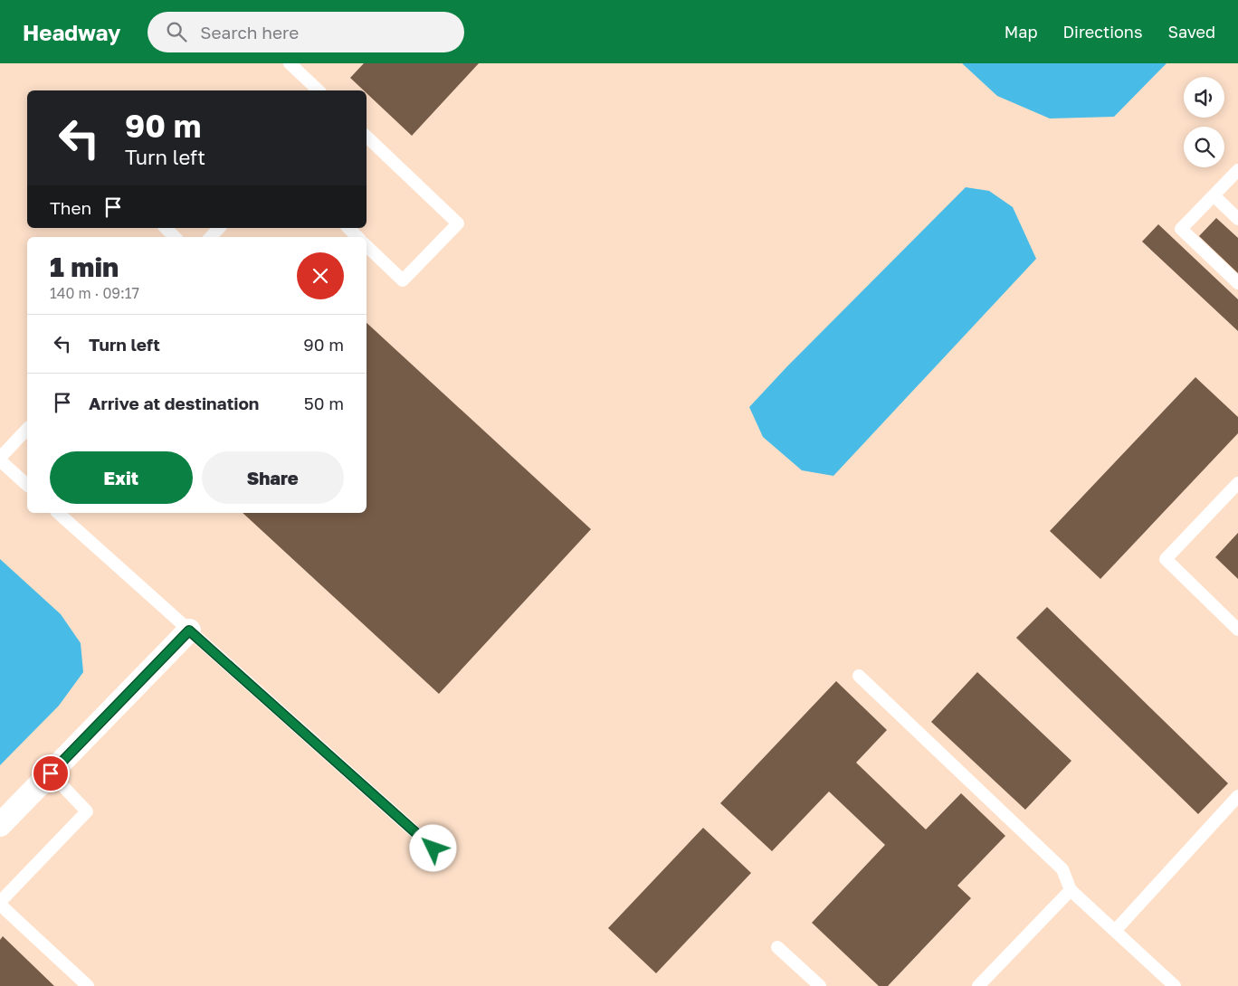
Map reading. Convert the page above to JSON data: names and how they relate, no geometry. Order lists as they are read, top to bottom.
{
  "page": {
    "header": "Headway",
    "search": "Search here",
    "nav": ["Map", "Directions", "Saved"],
    "turn": ["90 m", "Turn left"],
    "then": "Then",
    "heading": ["1 min", "140 m · 09:17"],
    "list": [
      {
        "name": "Turn left",
        "value": "90 m"
      },
      {
        "name": "Arrive at destination",
        "value": "50 m"
      }
    ],
    "buttons": ["Exit", "Share"]
  }
}
